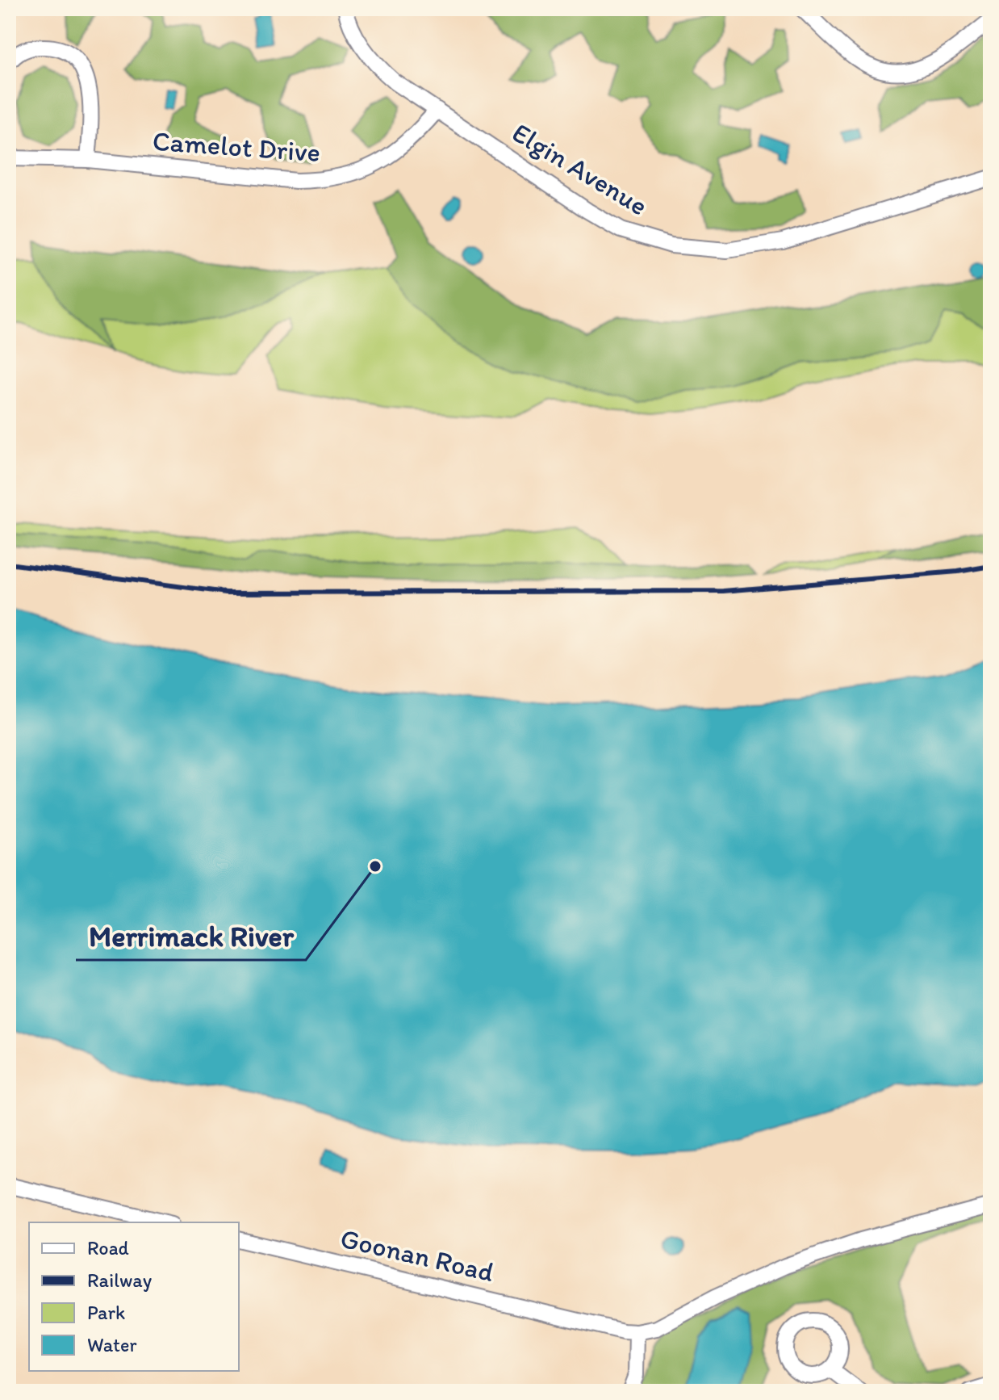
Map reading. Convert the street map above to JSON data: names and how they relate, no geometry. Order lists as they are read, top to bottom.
{
  "streets": {
    "street": ["Camelot Drive", "Elgin Avenue", "Goonan Road"]
  },
  "crossings": [
    ["Camelot Drive", "Elgin Avenue"]
  ],
  "places": ["Merrimack River"],
  "legend": [
    "Road",
    "Railway",
    "Park",
    "Water"
  ]
}
